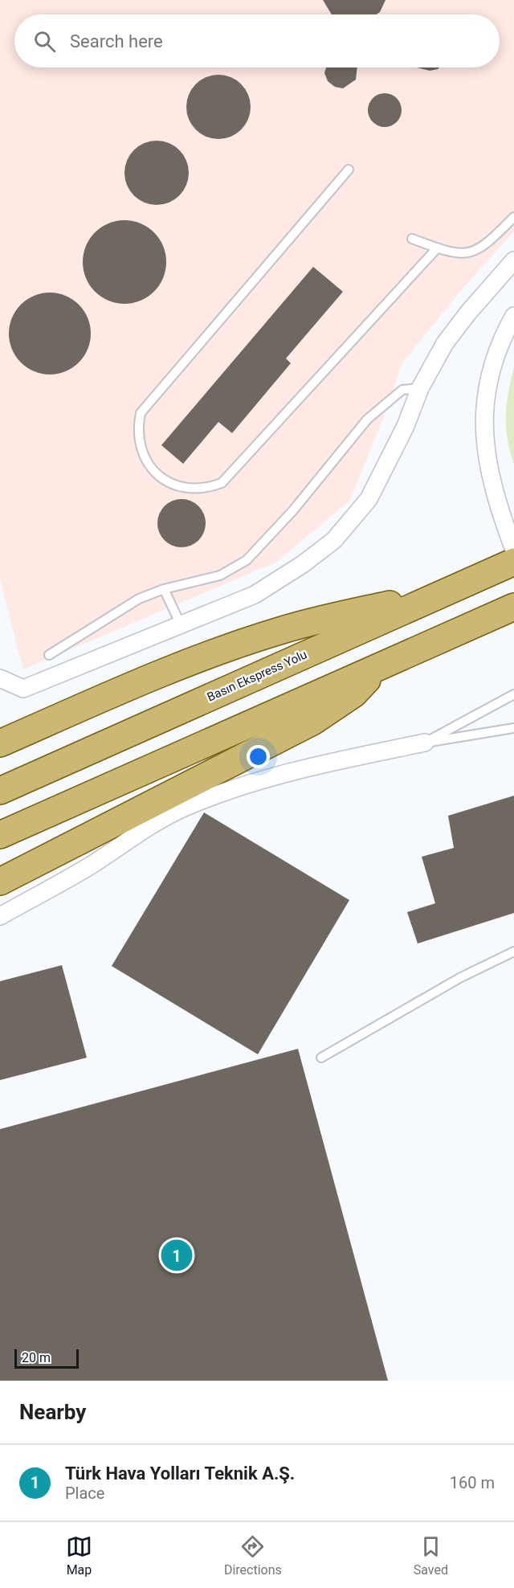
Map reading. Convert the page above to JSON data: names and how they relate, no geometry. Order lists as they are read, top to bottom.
{
  "streets": {
    "main road": ["Basın Ekspress Yolu"]
  },
  "scale_bar": "20 m",
  "page": {
    "search": "Search here",
    "pins": "1",
    "scale": "20 m",
    "heading": "Nearby",
    "list": [
      {
        "mark": "1",
        "name": "Türk Hava Yolları Teknik A.Ş.",
        "note": "Place",
        "value": "160 m"
      }
    ],
    "nav": ["Map", "Directions", "Saved"]
  }
}
